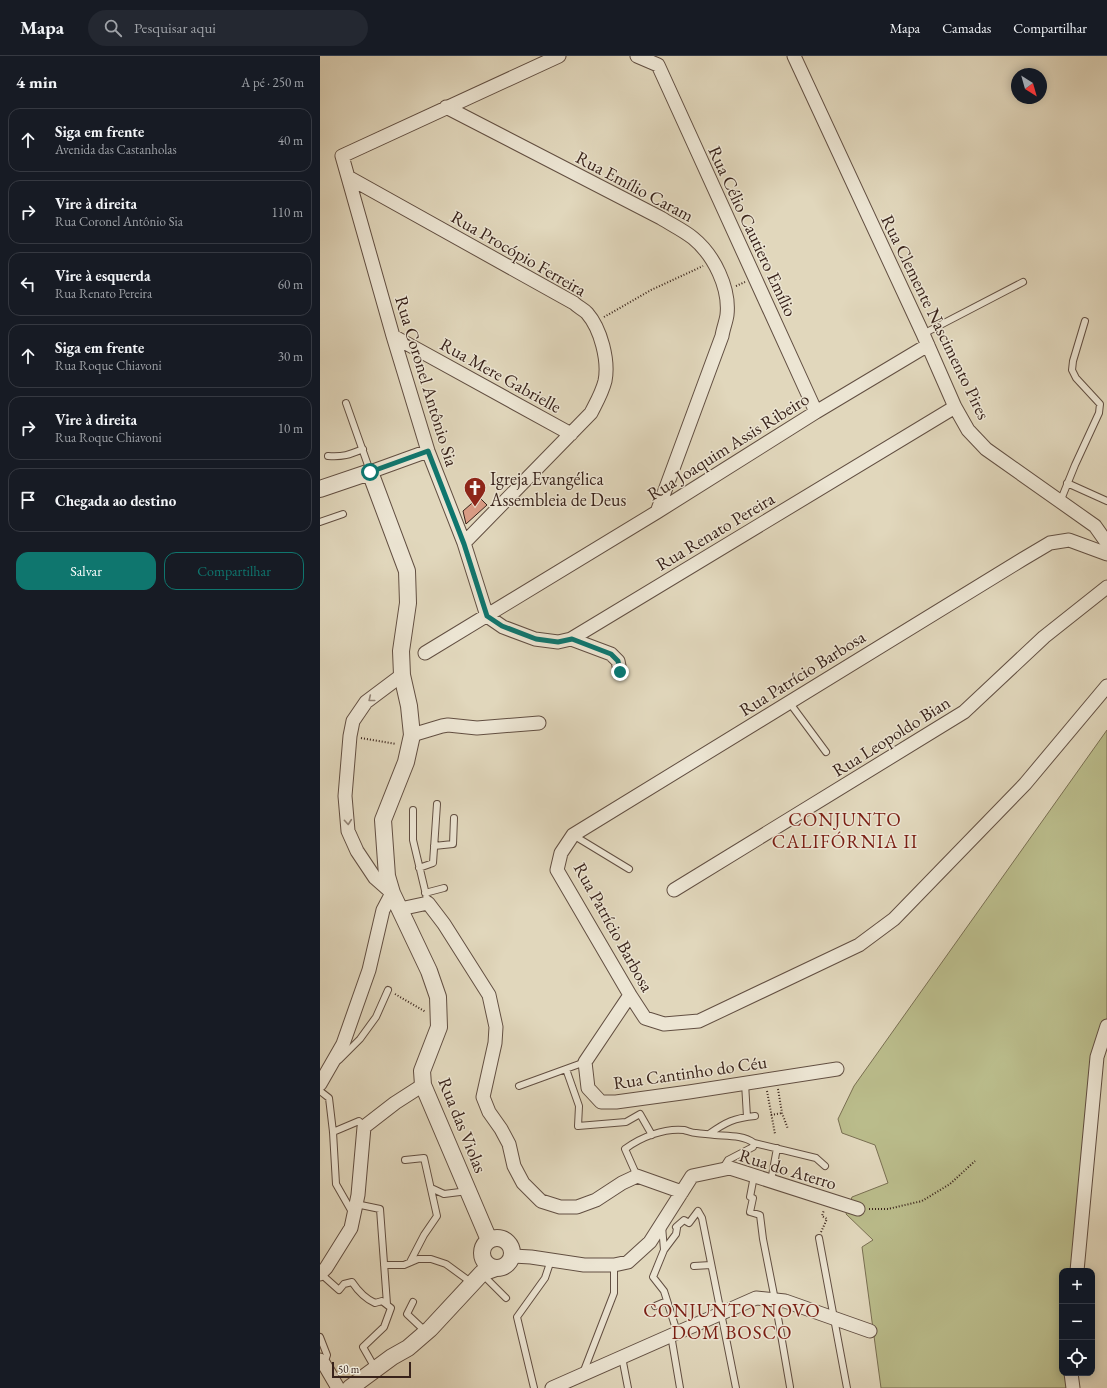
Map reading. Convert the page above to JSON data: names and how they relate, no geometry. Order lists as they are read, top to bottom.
{
  "streets": {
    "street": [
      "Rua Emílio Caram",
      "Rua Célio Cautiero Emílio",
      "Rua Procópio Ferreira",
      "Rua Clemente Nascimento Pires",
      "Rua Mere Gabrielle",
      "Rua Coronel Antônio Sia",
      "Rua Joaquim Assis Ribeiro",
      "Rua Renato Pereira",
      "Rua Patrício Barbosa",
      "Rua Leopoldo Bian",
      "Rua Cantinho do Céu",
      "Rua das Violas",
      "Rua do Aterro"
    ]
  },
  "crossings": [
    ["Rua Emílio Caram", "Rua Coronel Antônio Sia"],
    ["Rua Emílio Caram", "Rua Joaquim Assis Ribeiro"],
    ["Rua Célio Cautiero Emílio", "Rua Joaquim Assis Ribeiro"],
    ["Rua Procópio Ferreira", "Rua Mere Gabrielle"],
    ["Rua Procópio Ferreira", "Rua Coronel Antônio Sia"],
    ["Rua Clemente Nascimento Pires", "Rua Joaquim Assis Ribeiro"],
    ["Rua Clemente Nascimento Pires", "Rua Renato Pereira"],
    ["Rua Mere Gabrielle", "Rua Coronel Antônio Sia"],
    ["Rua Coronel Antônio Sia", "Rua Joaquim Assis Ribeiro"],
    ["Rua Coronel Antônio Sia", "Rua Renato Pereira"],
    ["Rua Joaquim Assis Ribeiro", "Rua Renato Pereira"],
    ["Rua das Violas", "Rua do Aterro"]
  ],
  "districts": ["CONJUNTO CALIFÓRNIA II", "CONJUNTO NOVO DOM BOSCO"],
  "places": {
    "church": ["Igreja Evangélica Assembleia de Deus"]
  },
  "scale_bar": "50 m",
  "north": "bottom right",
  "page": {
    "header": "Mapa",
    "search": "Pesquisar aqui",
    "nav": ["Mapa", "Camadas", "Compartilhar"],
    "heading": ["4 min", "A pé · 250 m"],
    "list": [
      ["Siga em frente", "Avenida das Castanholas", "40 m"],
      ["Vire à direita", "Rua Coronel Antônio Sia", "110 m"],
      ["Vire à esquerda", "Rua Renato Pereira", "60 m"],
      ["Siga em frente", "Rua Roque Chiavoni", "30 m"],
      ["Vire à direita", "Rua Roque Chiavoni", "10 m"],
      "Chegada ao destino"
    ],
    "buttons": ["Salvar", "Compartilhar"],
    "map_buttons": ["+", "−"],
    "scale": "50 m"
  }
}
